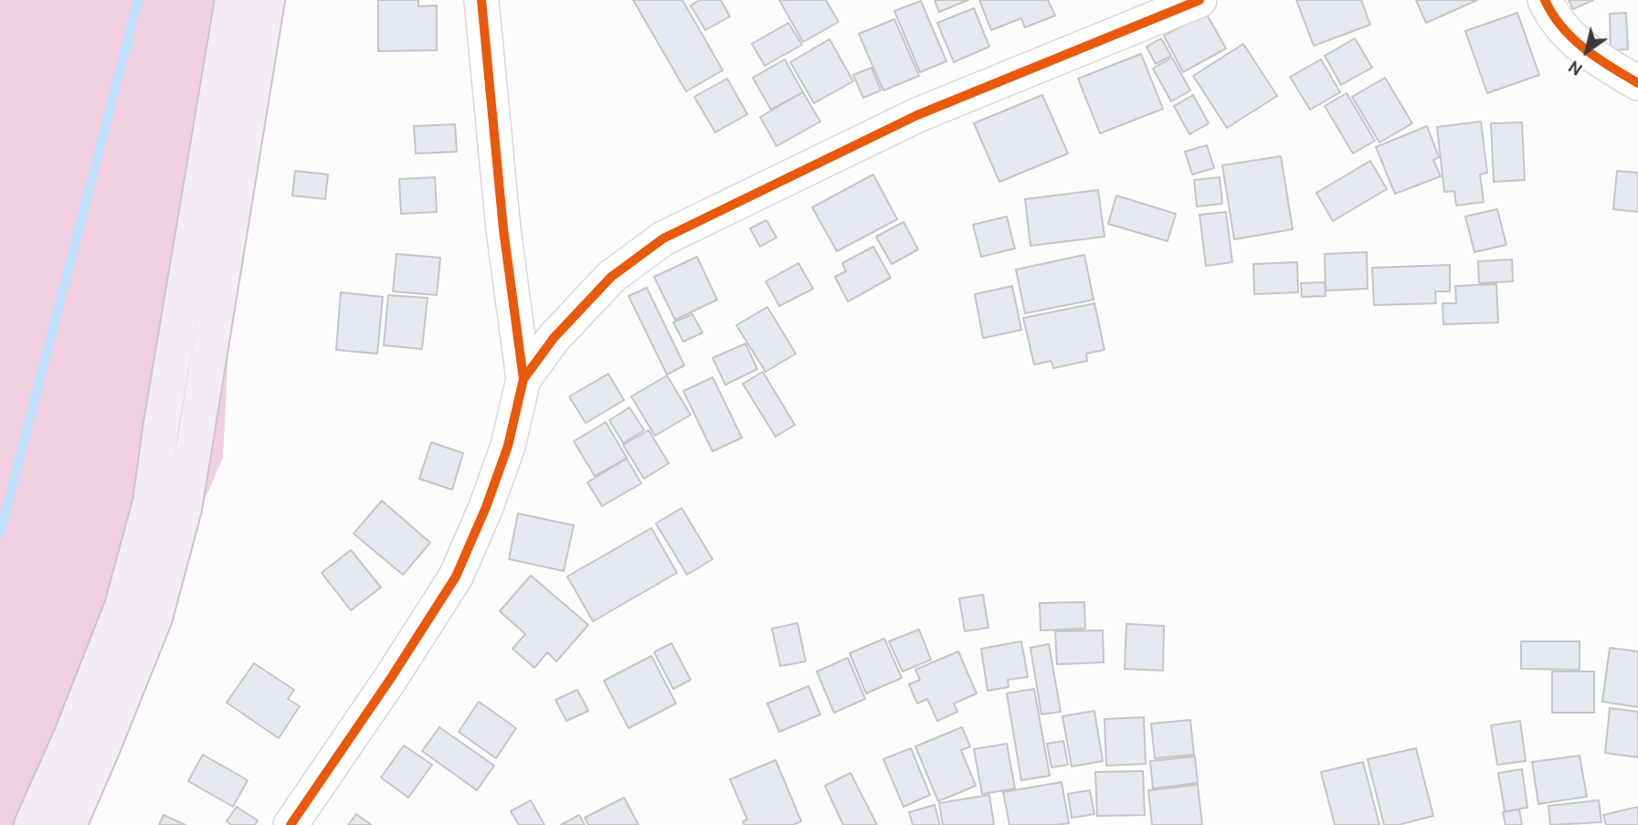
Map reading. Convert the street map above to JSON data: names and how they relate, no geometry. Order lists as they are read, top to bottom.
{
  "north": "bottom left"
}
